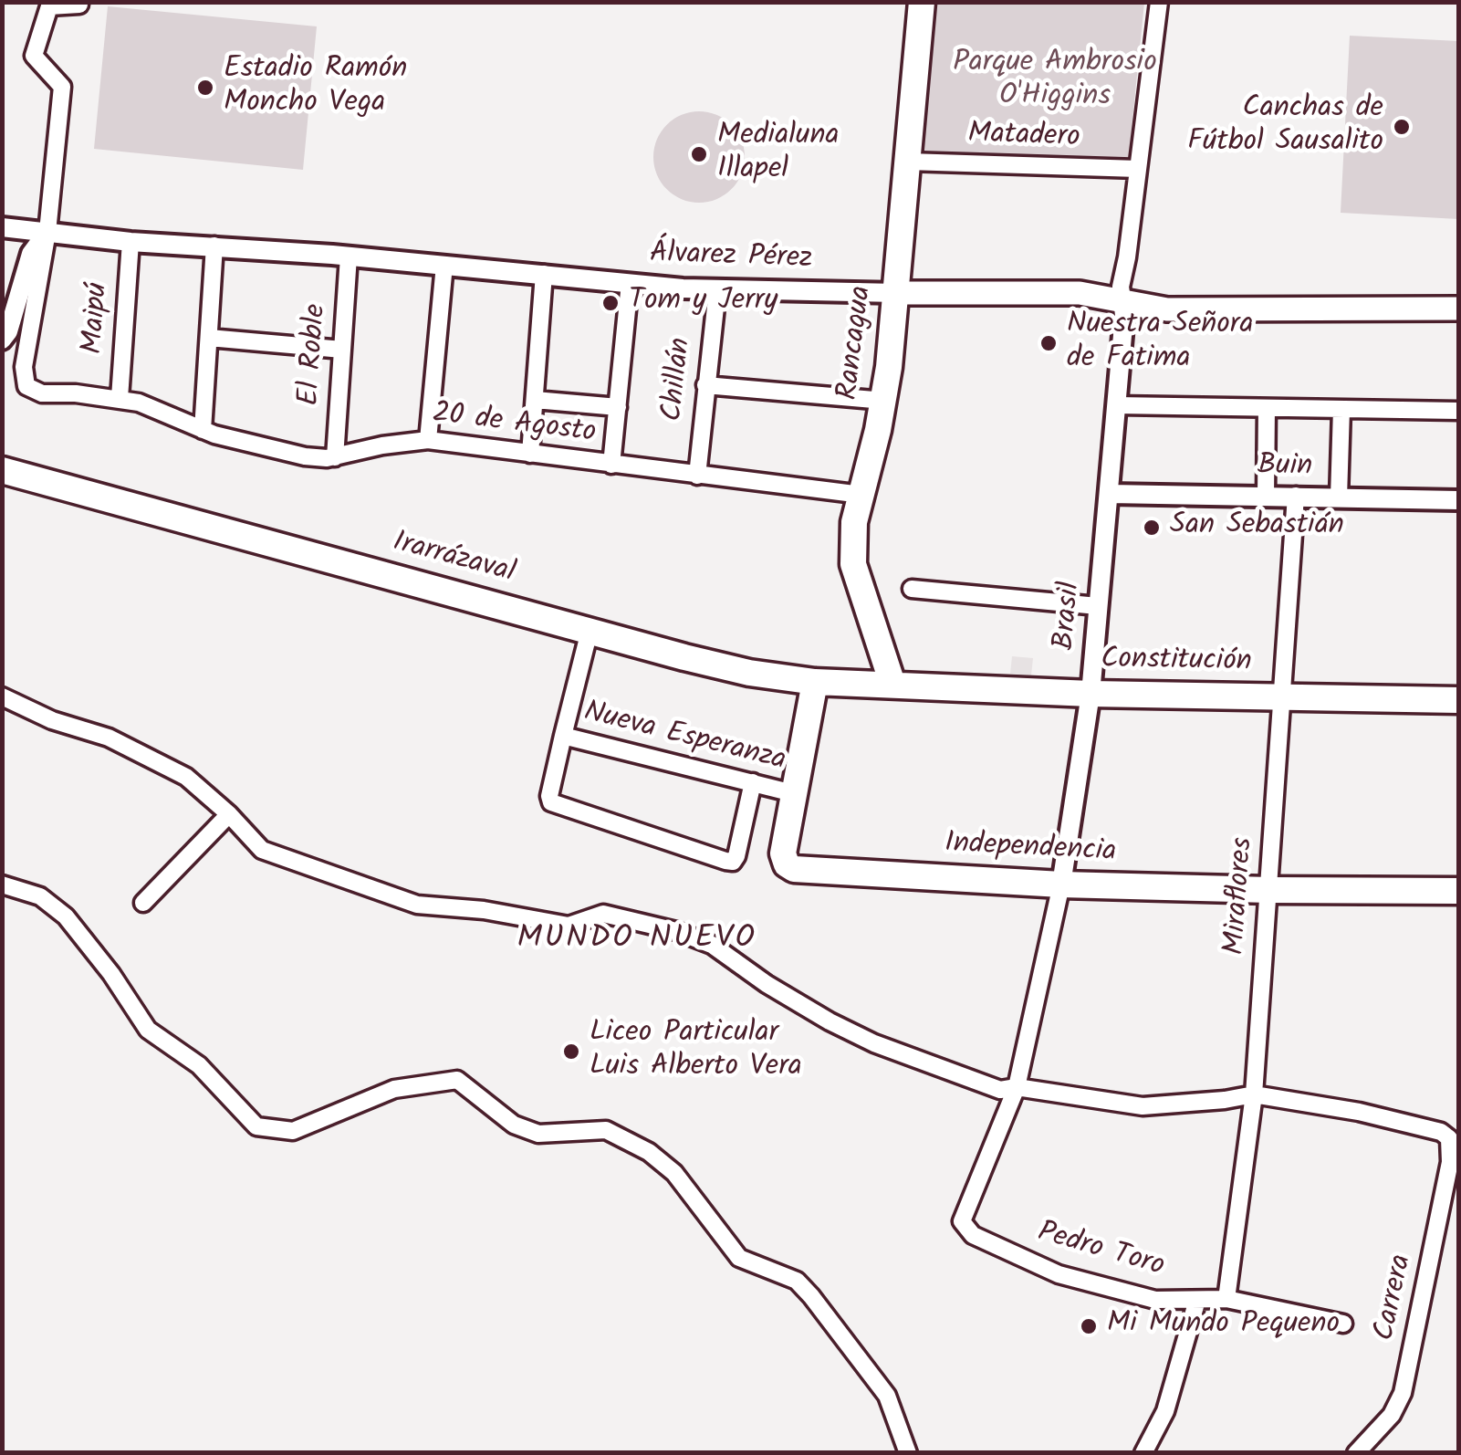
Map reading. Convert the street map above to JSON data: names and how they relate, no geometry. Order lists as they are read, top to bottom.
{
  "streets": {
    "main road": [
      "Álvarez Pérez",
      "Rancagua",
      "Irarrázaval",
      "Constitución",
      "Independencia"
    ],
    "street": [
      "Matadero",
      "Maipú",
      "El Roble",
      "Chillán",
      "20 de Agosto",
      "Buin",
      "Brasil",
      "Nueva Esperanza",
      "Miraflores",
      "Pedro Toro",
      "Carrera"
    ]
  },
  "crossings": [
    ["Matadero", "Rancagua"],
    ["Matadero", "Brasil"],
    ["Álvarez Pérez", "Maipú"],
    ["Álvarez Pérez", "Rancagua"],
    ["Álvarez Pérez", "El Roble"],
    ["Álvarez Pérez", "Chillán"],
    ["Álvarez Pérez", "20 de Agosto"],
    ["Álvarez Pérez", "Brasil"],
    ["Maipú", "20 de Agosto"],
    ["Rancagua", "20 de Agosto"],
    ["Rancagua", "Irarrázaval"],
    ["Rancagua", "Constitución"],
    ["El Roble", "20 de Agosto"],
    ["Chillán", "20 de Agosto"],
    ["Buin", "Brasil"],
    ["Buin", "Miraflores"],
    ["Irarrázaval", "Constitución"],
    ["Irarrázaval", "Nueva Esperanza"],
    ["Irarrázaval", "Independencia"],
    ["Brasil", "Constitución"],
    ["Brasil", "Independencia"],
    ["Brasil", "Pedro Toro"],
    ["Constitución", "Miraflores"],
    ["Nueva Esperanza", "Independencia"],
    ["Independencia", "Miraflores"],
    ["Miraflores", "Pedro Toro"],
    ["Miraflores", "Carrera"]
  ],
  "districts": ["MUNDO NUEVO"],
  "parks": ["Parque Ambrosio O'Higgins"],
  "places": [
    "Estadio Ramón Moncho Vega",
    "Canchas de Fútbol Sausalito",
    "Medialuna Illapel",
    "Tom y Jerry",
    "Nuestra Señora de Fatima",
    "San Sebastián",
    "Liceo Particular Luis Alberto Vera",
    "Mi Mundo Pequeno"
  ]
}
